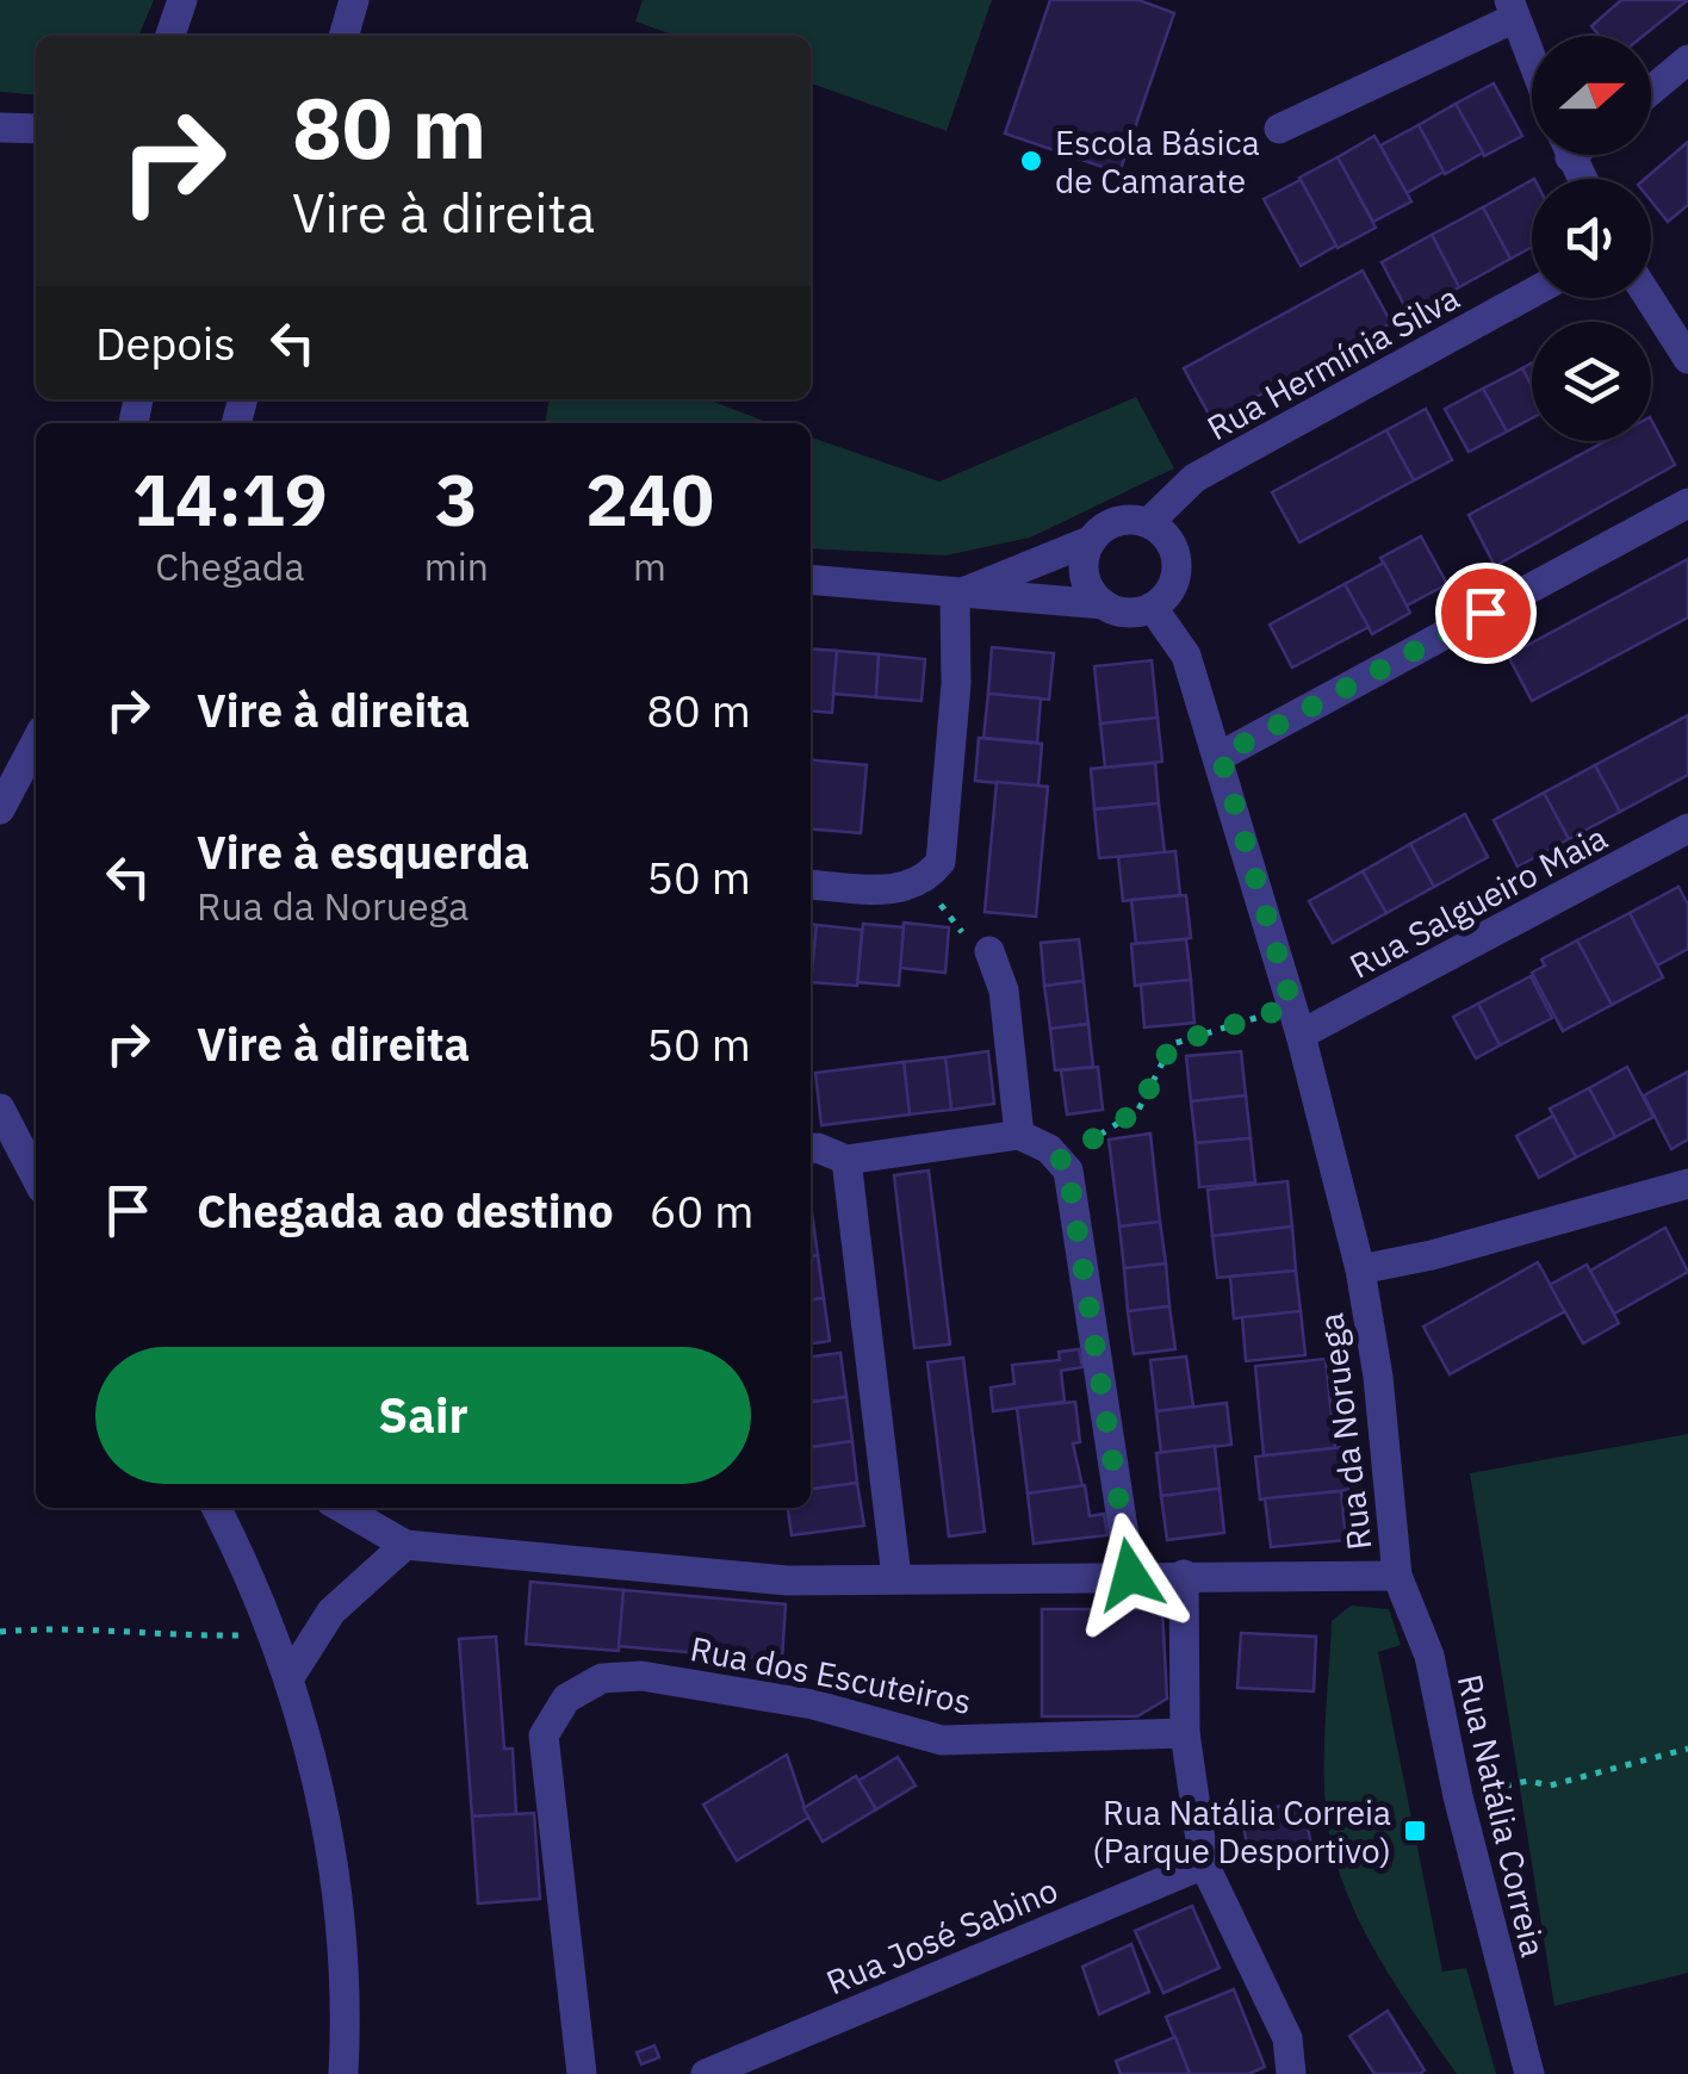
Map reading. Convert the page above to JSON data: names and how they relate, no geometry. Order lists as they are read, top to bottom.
{
  "streets": {
    "street": [
      "Rua Hermínia Silva",
      "Rua Salgueiro Maia",
      "Rua da Noruega",
      "Rua dos Escuteiros",
      "Rua Natália Correia",
      "Rua José Sabino"
    ]
  },
  "crossings": [
    ["Rua Hermínia Silva", "Rua da Noruega"],
    ["Rua Salgueiro Maia", "Rua da Noruega"],
    ["Rua da Noruega", "Rua Natália Correia"]
  ],
  "places": {
    "other": ["Escola Básica de Camarate"],
    "transit": ["Rua Natália Correia (Parque Desportivo)"]
  },
  "north": "right",
  "page": {
    "turn": ["80 m", "Vire à direita"],
    "then": "Depois",
    "eta": [
      "14:19",
      "Chegada",
      "3",
      "min",
      "240",
      "m"
    ],
    "list": [
      {
        "name": "Vire à direita",
        "value": "80 m"
      },
      {
        "name": "Vire à esquerda",
        "note": "Rua da Noruega",
        "value": "50 m"
      },
      {
        "name": "Vire à direita",
        "value": "50 m"
      },
      {
        "name": "Chegada ao destino",
        "value": "60 m"
      }
    ],
    "buttons": "Sair"
  }
}
